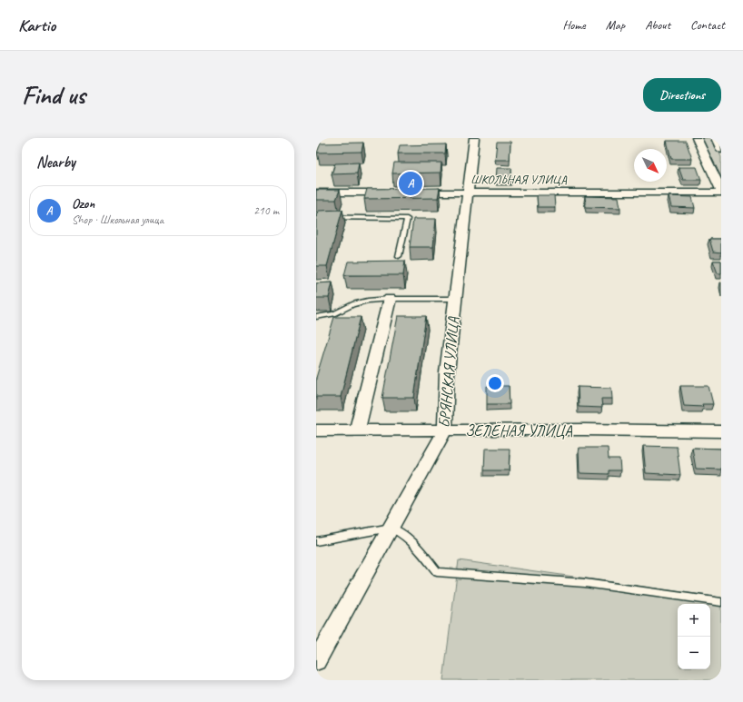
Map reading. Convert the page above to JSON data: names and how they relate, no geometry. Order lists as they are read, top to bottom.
{
  "streets": {
    "street": ["ШКОЛЬНАЯ УЛИЦА", "БРЯНСКАЯ УЛИЦА", "ЗЕЛЁНАЯ УЛИЦА"]
  },
  "crossings": [
    ["ШКОЛЬНАЯ УЛИЦА", "БРЯНСКАЯ УЛИЦА"],
    ["БРЯНСКАЯ УЛИЦА", "ЗЕЛЁНАЯ УЛИЦА"]
  ],
  "north": "bottom right",
  "page": {
    "header": "Kartio",
    "nav": [
      "Home",
      "Map",
      "About",
      "Contact"
    ],
    "buttons": "Directions",
    "title": "Find us",
    "heading": "Nearby",
    "pins": "A",
    "list": [
      {
        "mark": "A",
        "name": "Ozon",
        "note": "Shop · Школьная улица",
        "value": "210 m"
      }
    ],
    "map_buttons": ["+", "−"]
  }
}
